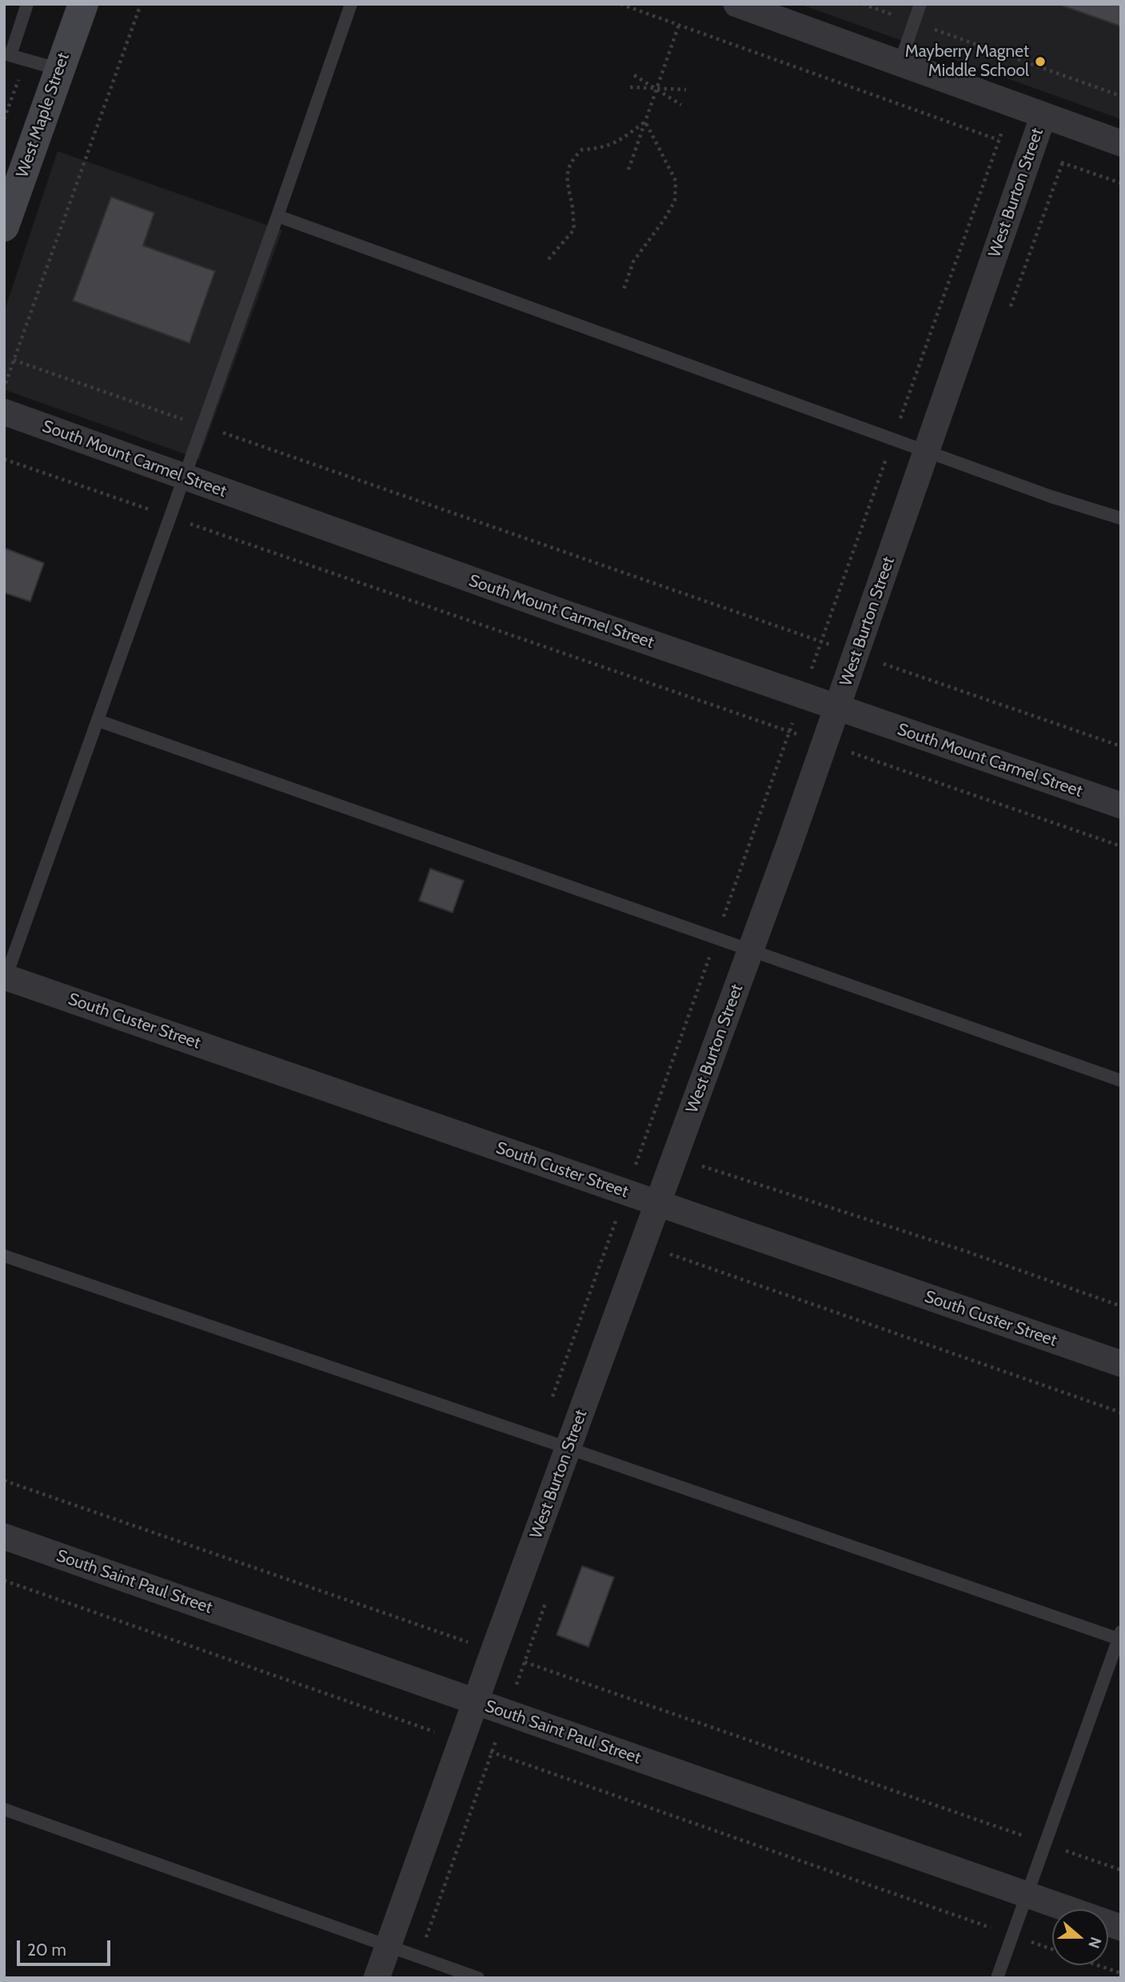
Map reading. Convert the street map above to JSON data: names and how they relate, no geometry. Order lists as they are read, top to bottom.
{
  "streets": {
    "street": [
      "West Maple Street",
      "West Burton Street",
      "South Mount Carmel Street",
      "South Custer Street",
      "South Saint Paul Street"
    ]
  },
  "crossings": [
    ["West Burton Street", "South Mount Carmel Street"],
    ["West Burton Street", "South Custer Street"],
    ["West Burton Street", "South Saint Paul Street"]
  ],
  "places": ["Mayberry Magnet Middle School"],
  "scale_bar": "20 m",
  "north": "right"
}
